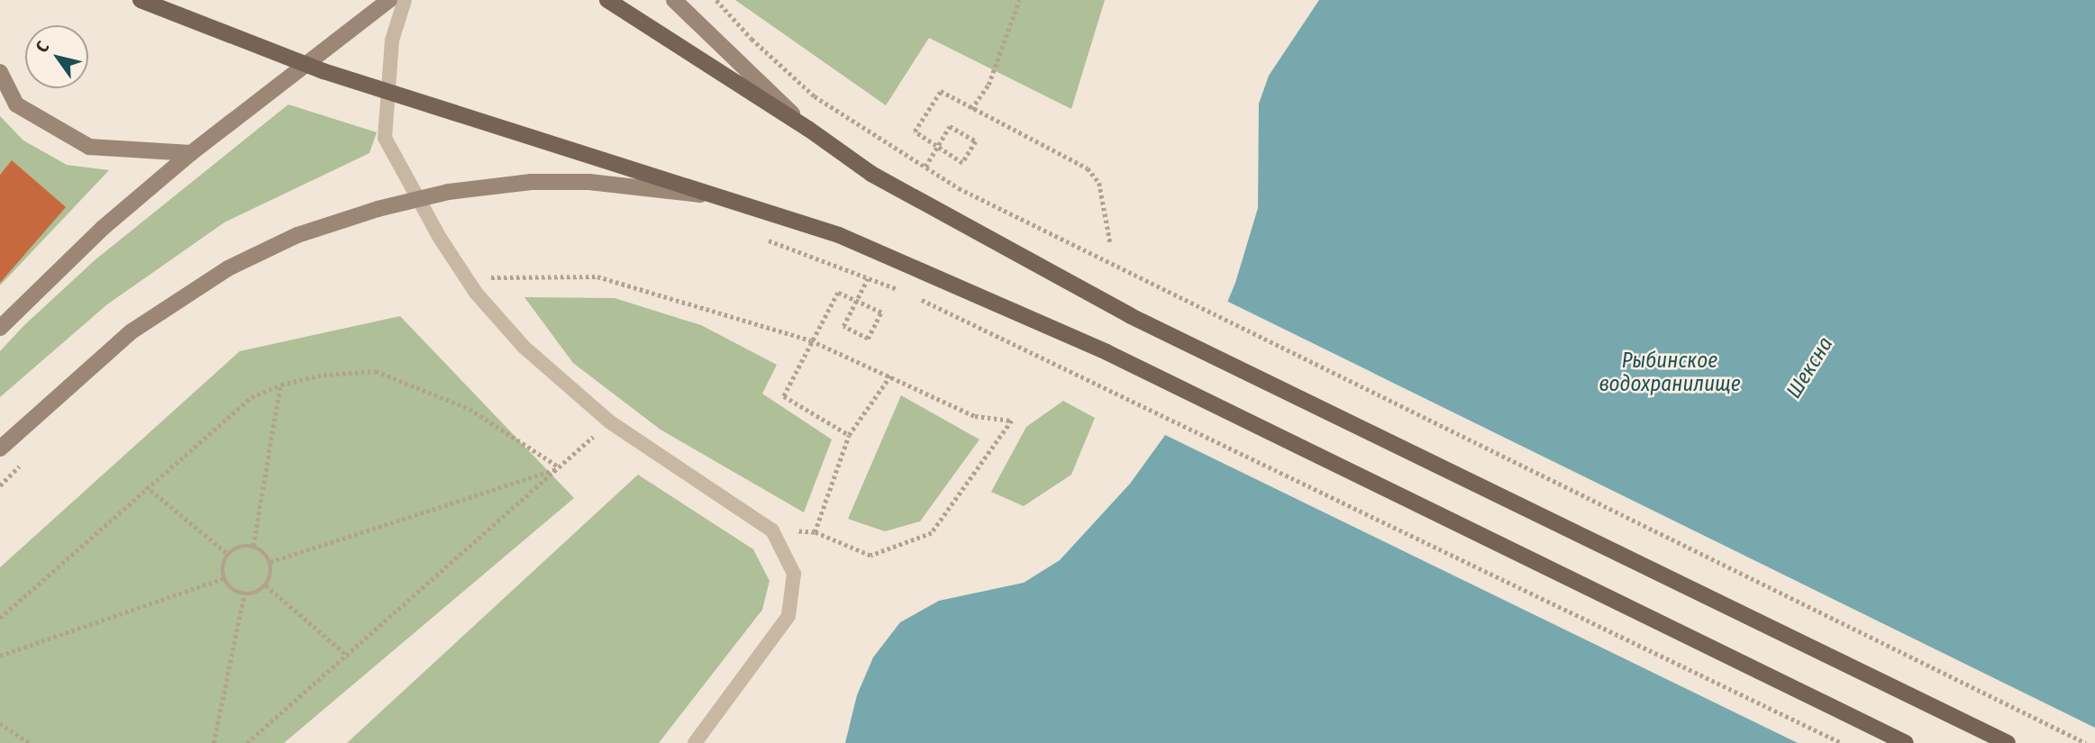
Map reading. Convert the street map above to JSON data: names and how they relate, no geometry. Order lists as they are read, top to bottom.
{
  "water": ["Рыбинское водохранилище", "Шексна"],
  "north": "top left"
}
